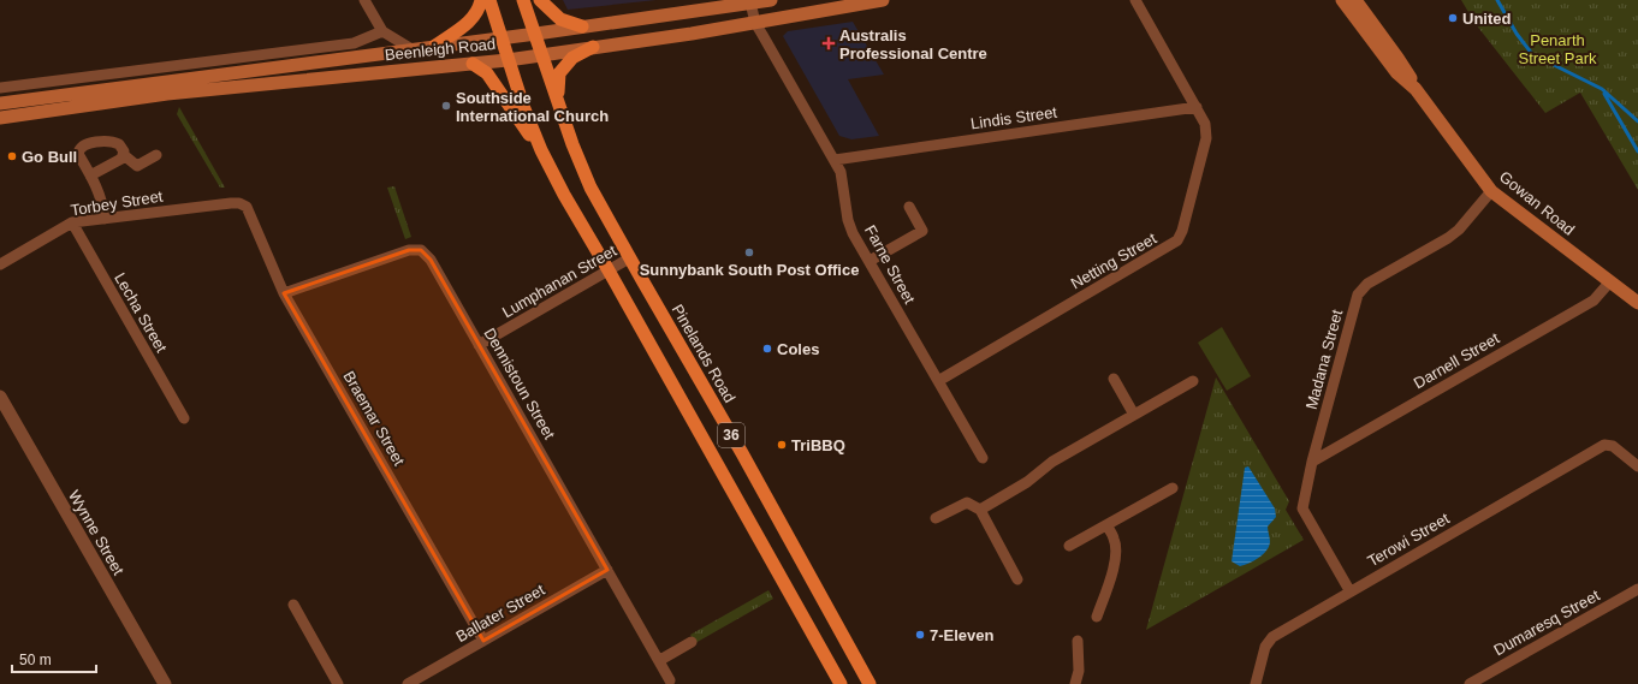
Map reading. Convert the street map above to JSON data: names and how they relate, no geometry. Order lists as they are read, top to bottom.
{
  "streets": {
    "main road": [
      "Beenleigh Road",
      "Gowan Road",
      "Pinelands Road",
      "36"
    ],
    "street": [
      "Lindis Street",
      "Torbey Street",
      "Netting Street",
      "Farne Street",
      "Lumphanan Street",
      "Lecha Street",
      "Madana Street",
      "Darnell Street",
      "Dennistoun Street",
      "Braemar Street",
      "Wynne Street",
      "Terowi Street",
      "Ballater Street",
      "Dumaresq Street"
    ]
  },
  "crossings": [
    ["Beenleigh Road", "Farne Street"],
    ["Beenleigh Road", "Pinelands Road"],
    ["Beenleigh Road", "36"],
    ["Lindis Street", "Netting Street"],
    ["Lindis Street", "Farne Street"],
    ["Torbey Street", "Lecha Street"],
    ["Torbey Street", "Braemar Street"],
    ["Gowan Road", "Madana Street"],
    ["Gowan Road", "Darnell Street"],
    ["Netting Street", "Farne Street"],
    ["Lumphanan Street", "Pinelands Road"],
    ["Lumphanan Street", "Dennistoun Street"],
    ["Lumphanan Street", "36"],
    ["Pinelands Road", "36"],
    ["Madana Street", "Darnell Street"],
    ["Madana Street", "Terowi Street"],
    ["Dennistoun Street", "Braemar Street"],
    ["Dennistoun Street", "Ballater Street"],
    ["Braemar Street", "Ballater Street"]
  ],
  "parks": ["Penarth Street Park"],
  "places": {
    "other": [
      "United",
      "Southside International Church",
      "Go Bull",
      "Sunnybank South Post Office",
      "Coles",
      "TriBBQ",
      "7-Eleven"
    ],
    "health": ["Australis Professional Centre"]
  },
  "scale_bar": "50 m"
}
